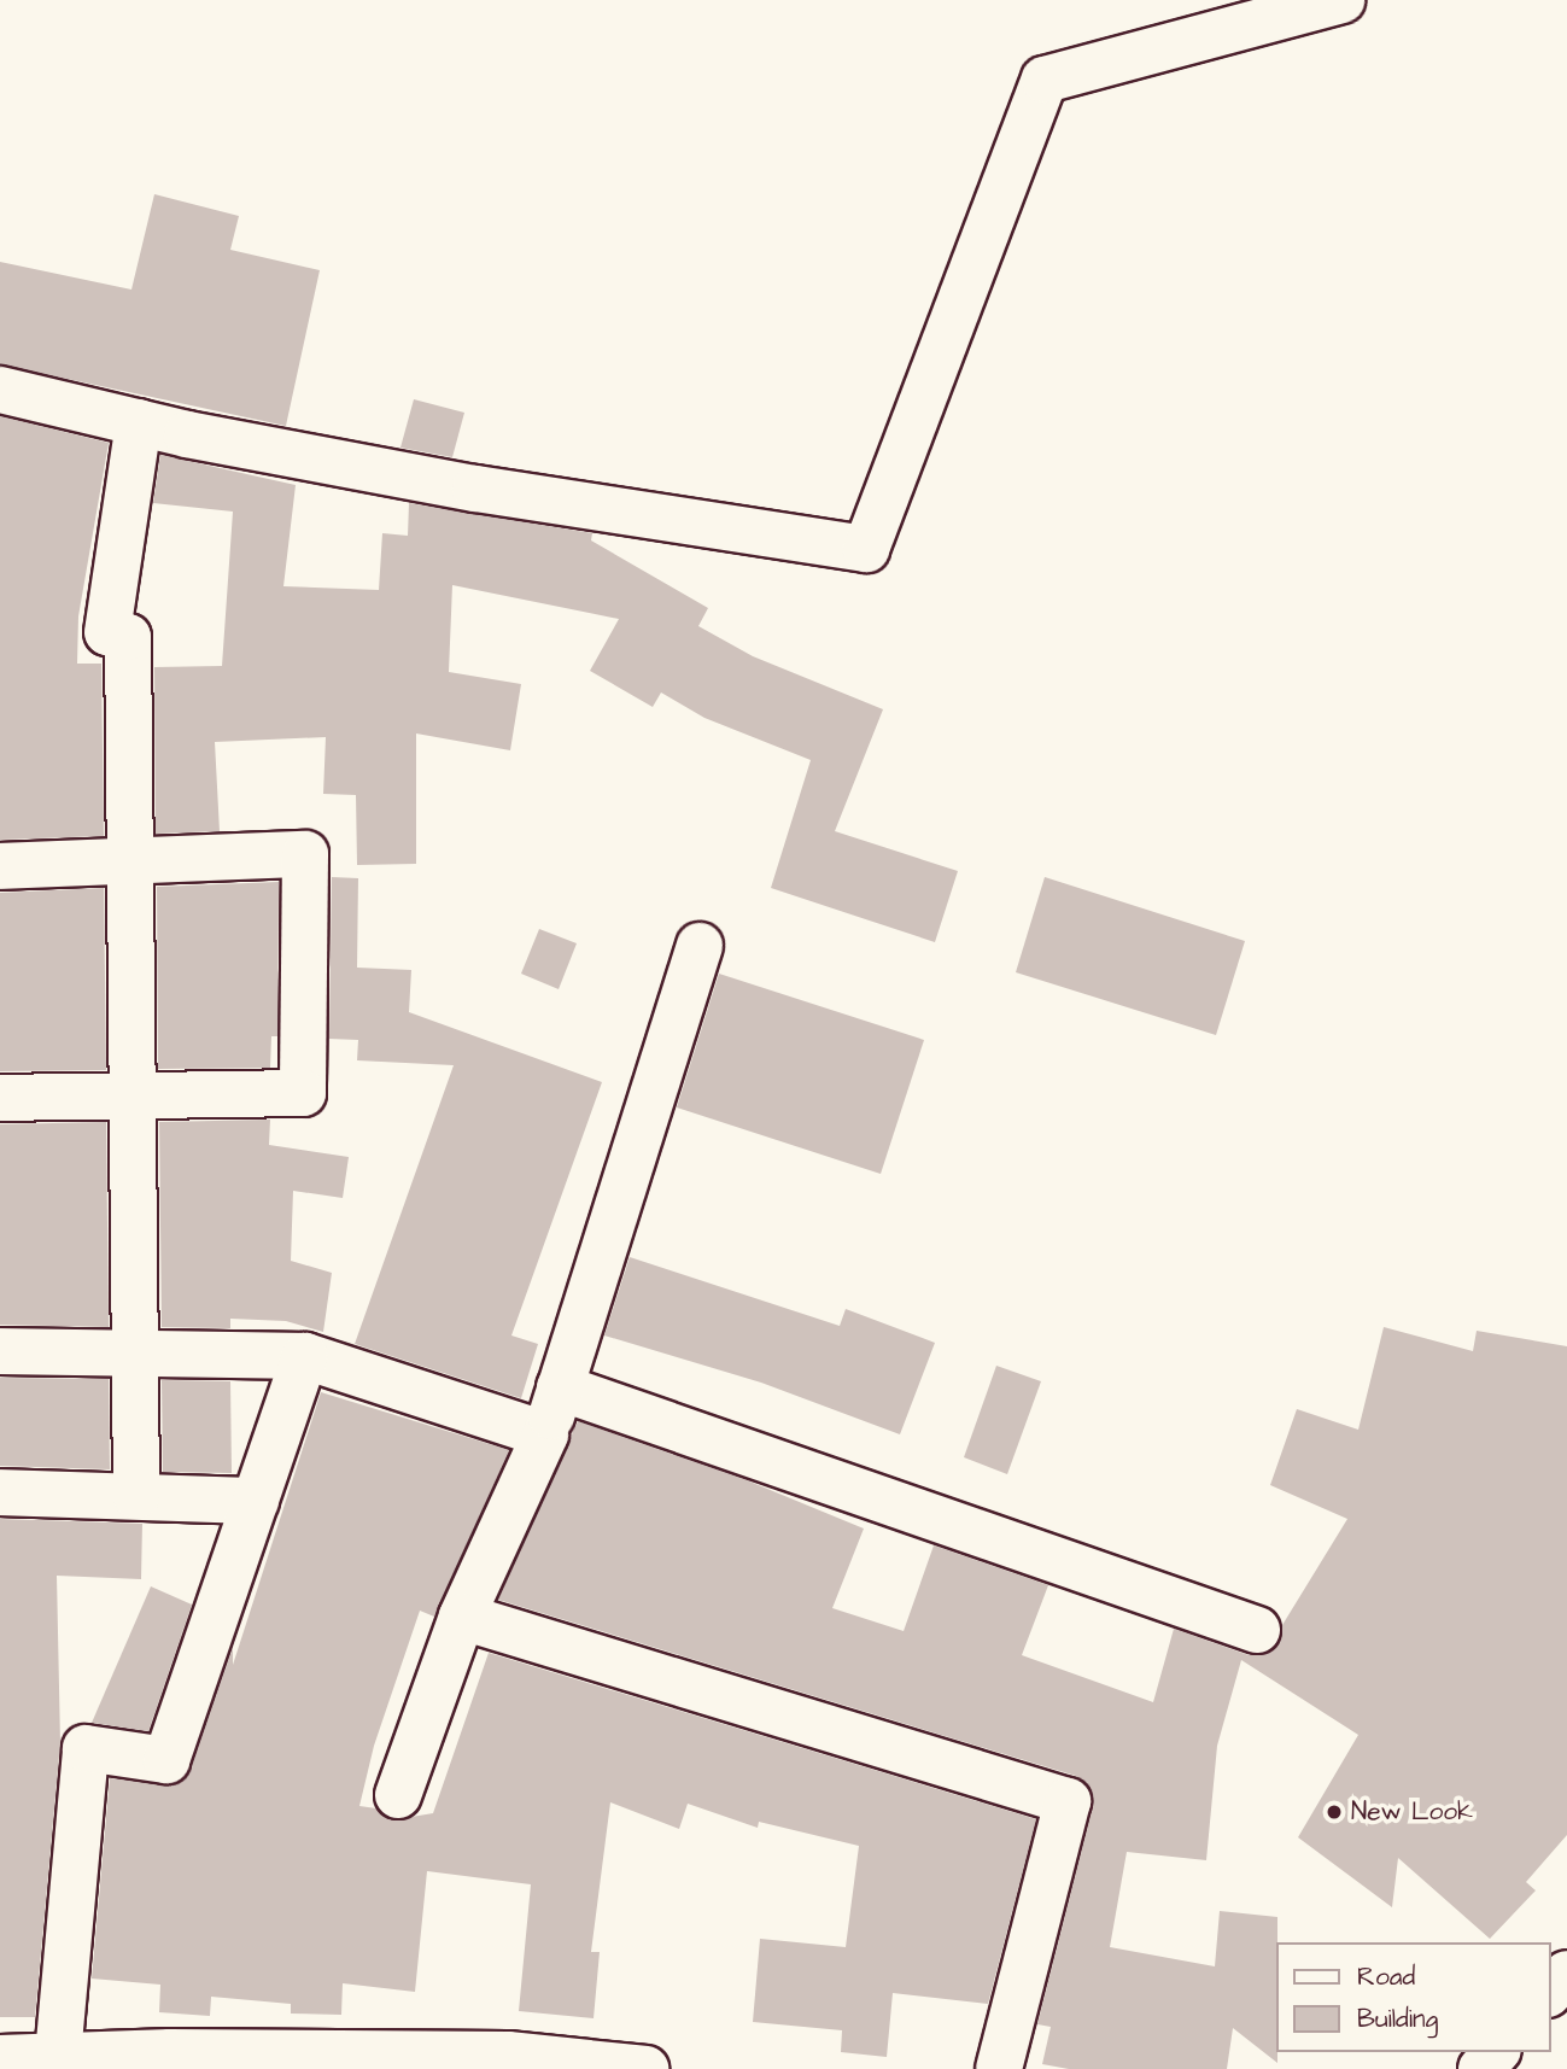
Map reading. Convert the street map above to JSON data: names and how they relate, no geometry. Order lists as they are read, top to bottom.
{
  "places": ["New Look"],
  "legend": ["Road", "Building"]
}
